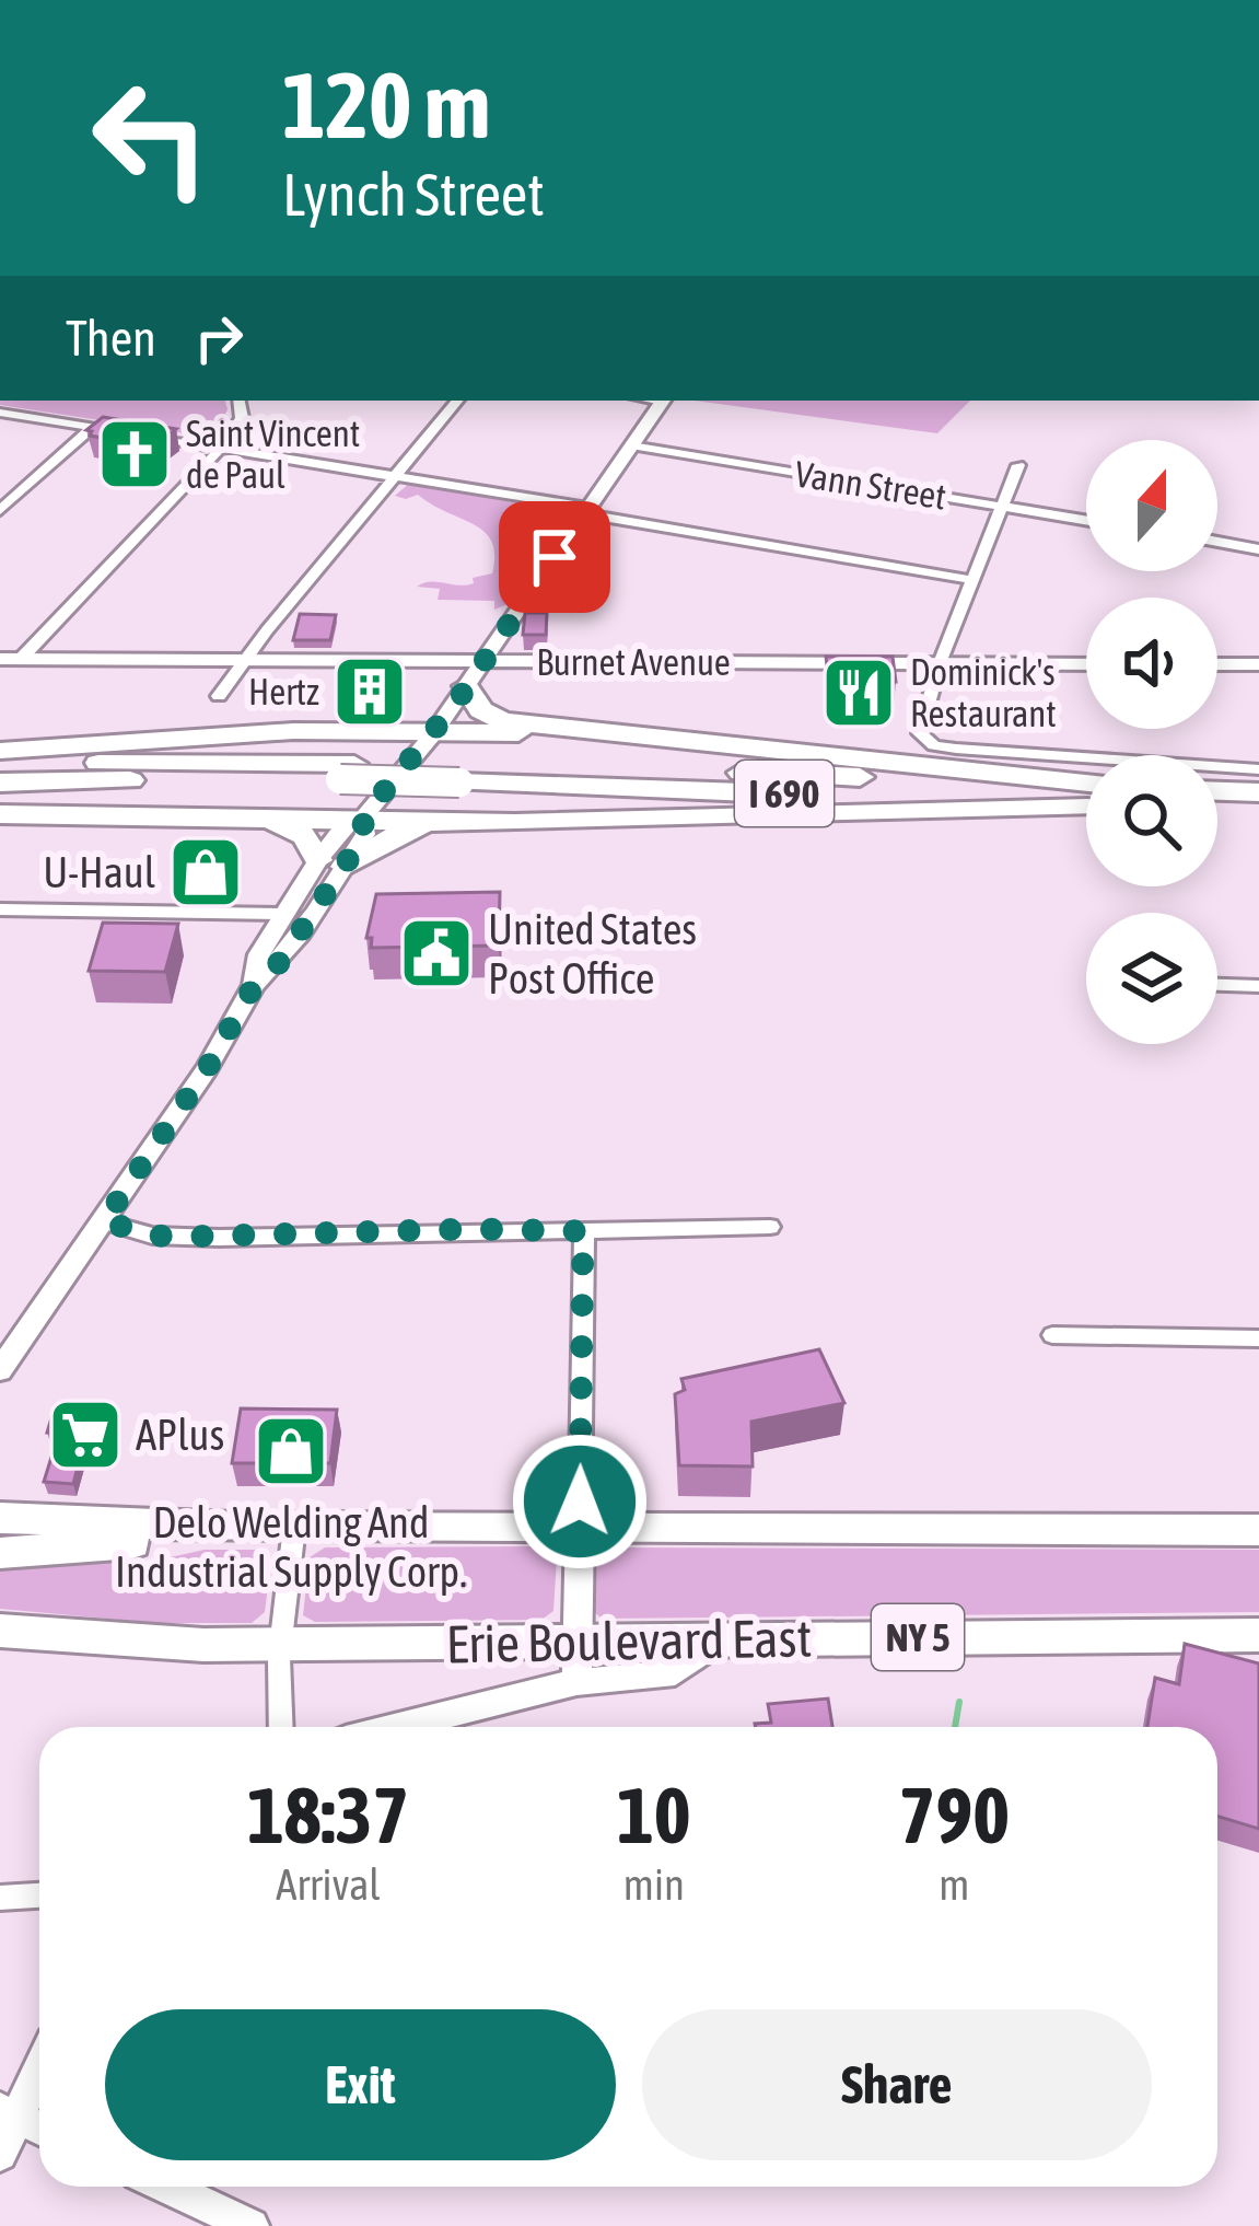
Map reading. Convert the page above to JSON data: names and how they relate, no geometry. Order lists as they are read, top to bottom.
{
  "streets": {
    "highway": ["I 690"],
    "main road": ["NY 5", "Erie Boulevard East"],
    "street": ["Vann Street", "Burnet Avenue"]
  },
  "places": {
    "church": ["Saint Vincent de Paul"],
    "building": ["Hertz"],
    "restaurant": ["Dominick's Restaurant"],
    "shop": ["U-Haul", "Delo Welding And Industrial Supply Corp."],
    "public building": ["United States Post Office"],
    "supermarket": ["APlus"]
  },
  "north": "top",
  "page": {
    "turn": ["120 m", "Lynch Street"],
    "then": "Then",
    "eta": [
      "18:37",
      "Arrival",
      "10",
      "min",
      "790",
      "m"
    ],
    "buttons": ["Exit", "Share"]
  }
}
